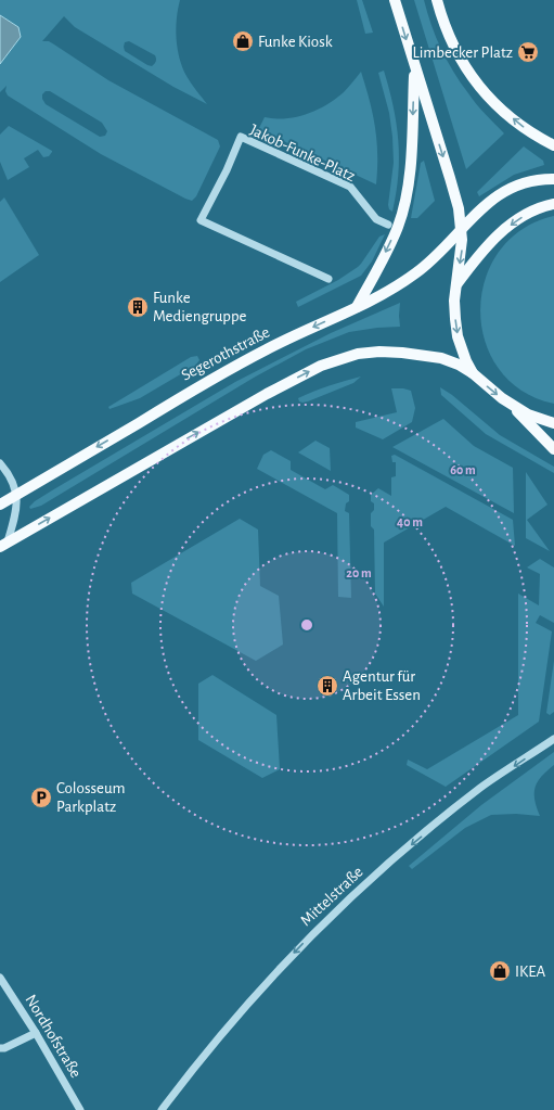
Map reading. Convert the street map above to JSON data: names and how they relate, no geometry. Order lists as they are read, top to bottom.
{
  "streets": {
    "main road": ["Segerothstraße"],
    "street": ["Jakob-Funke-Platz", "Mittelstraße", "Nordhofstraße"]
  },
  "one_way": ["Mittelstraße"],
  "places": {
    "shop": ["Funke Kiosk", "IKEA"],
    "supermarket": ["Limbecker Platz"],
    "building": ["Funke Mediengruppe", "Agentur für Arbeit Essen"],
    "parking": ["Colosseum Parkplatz"]
  },
  "rings": ["60 m", "40 m", "20 m"]
}
